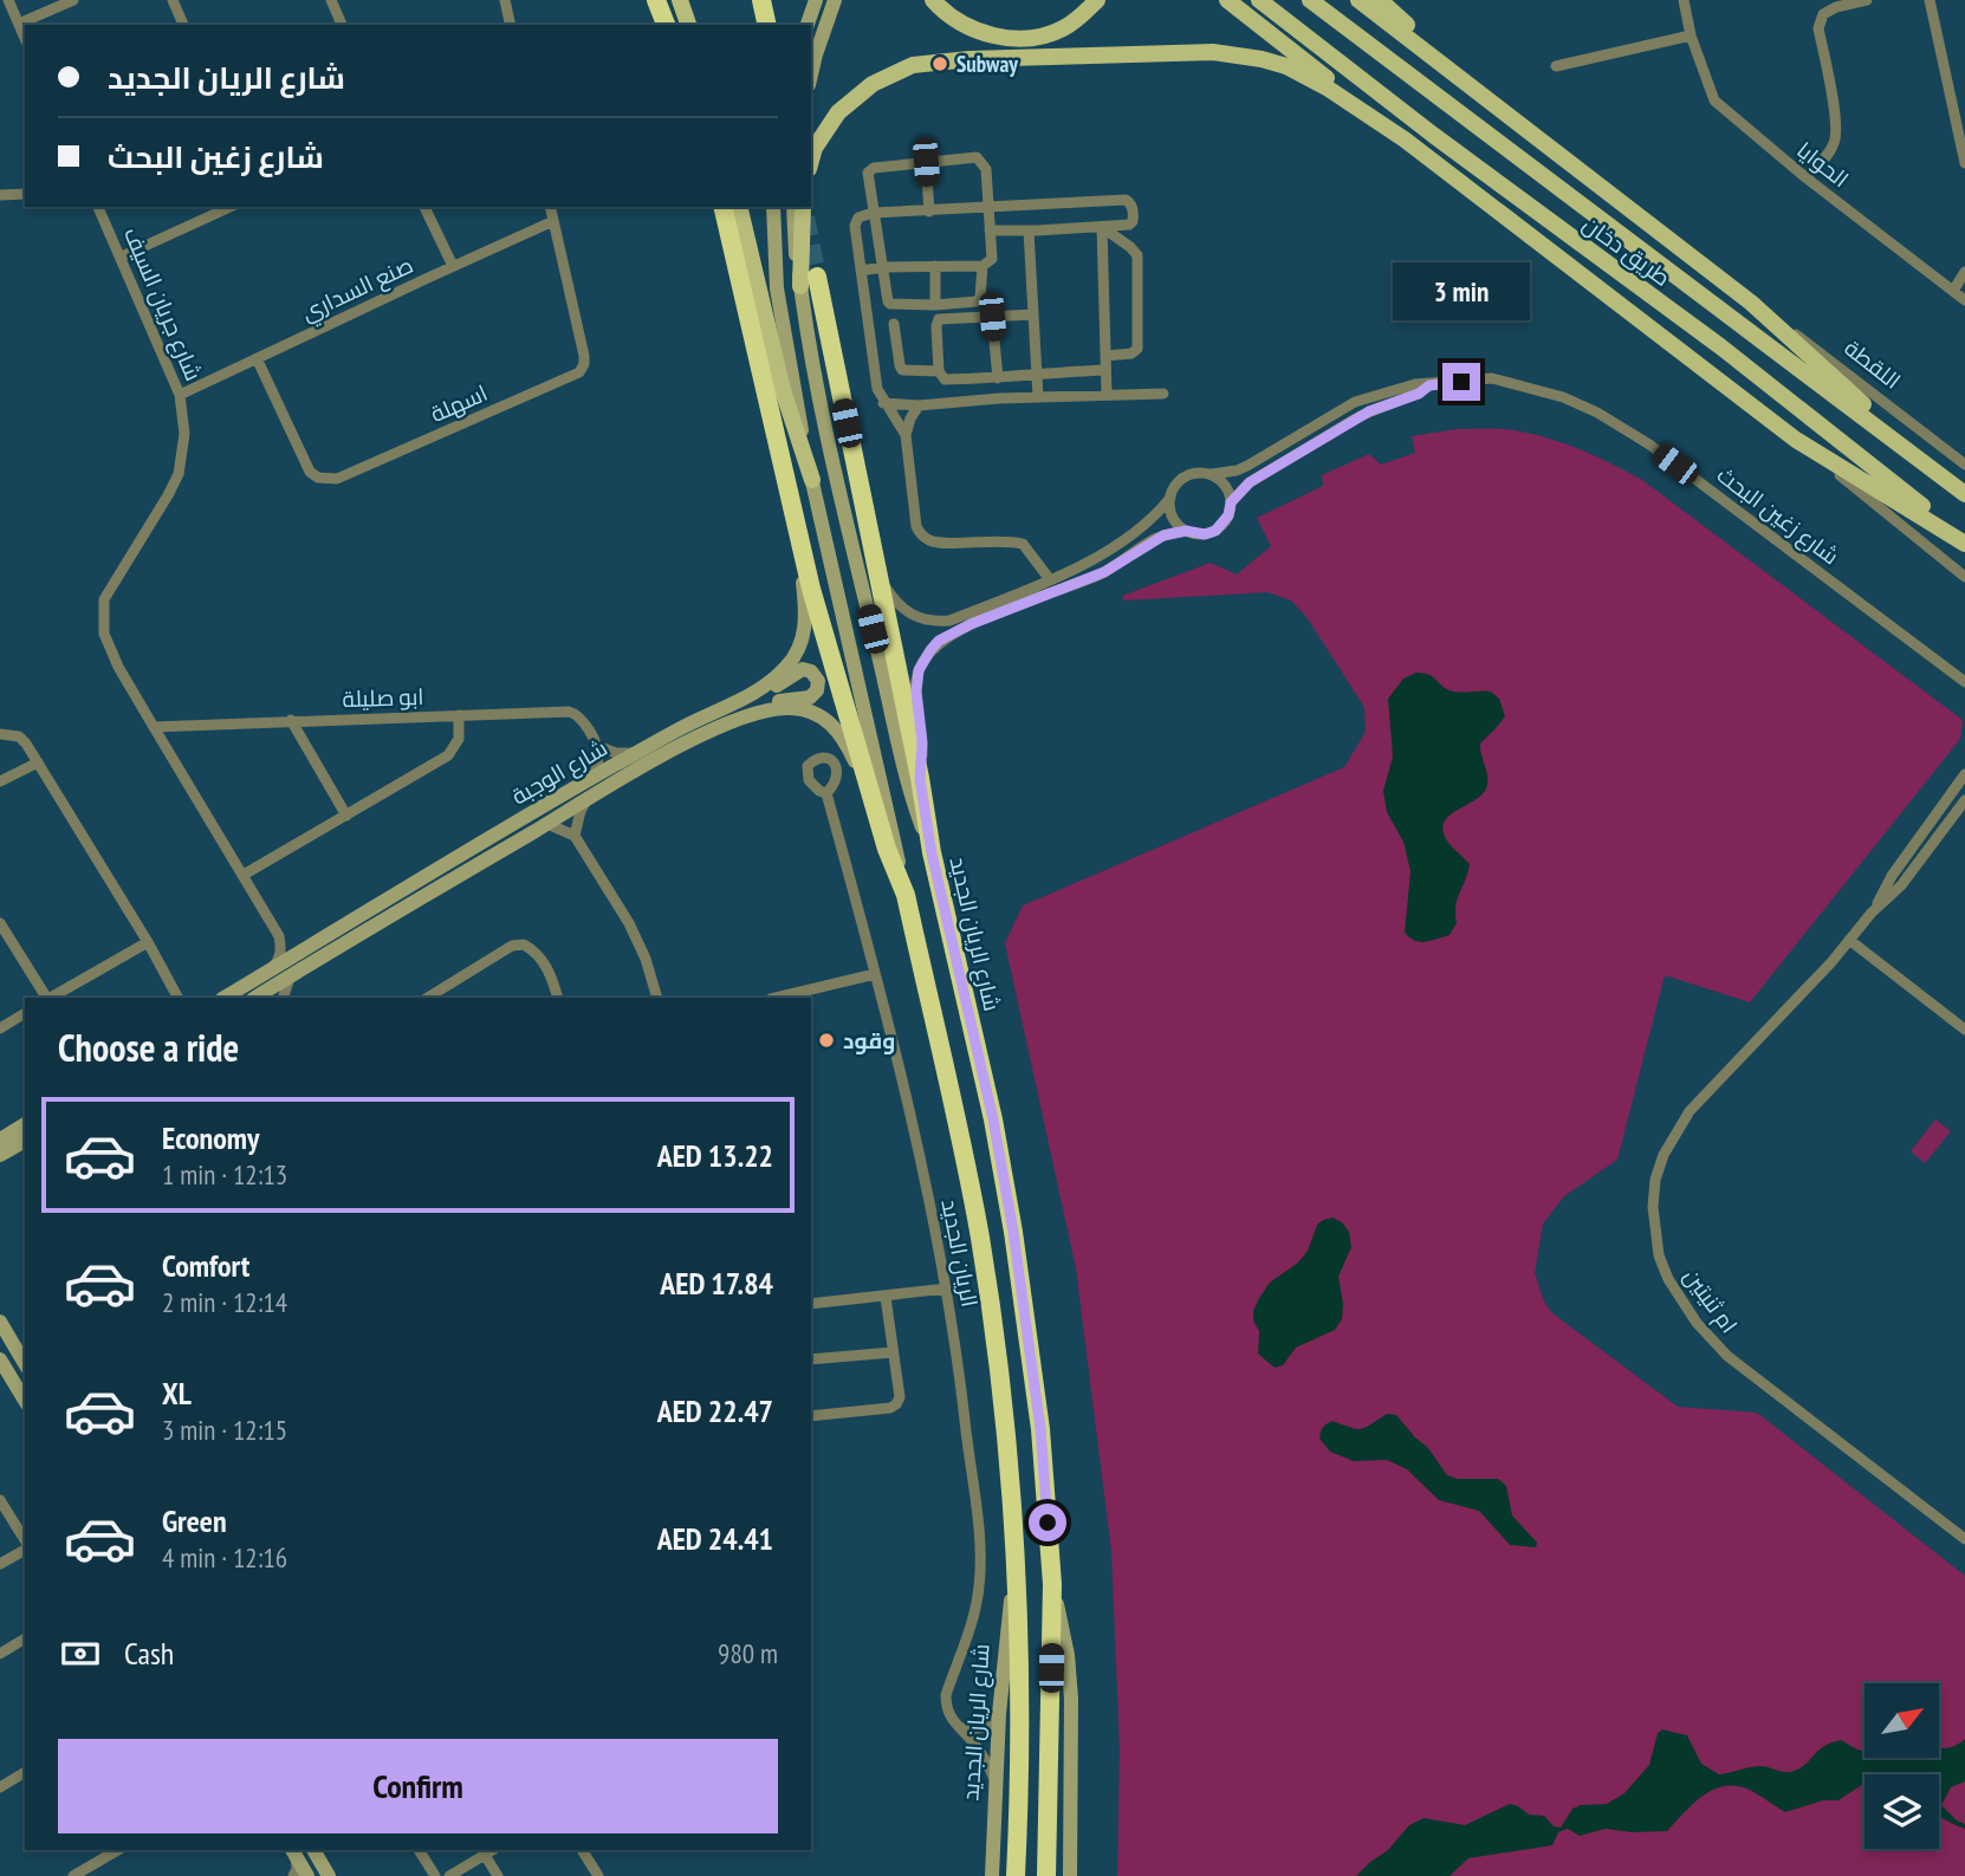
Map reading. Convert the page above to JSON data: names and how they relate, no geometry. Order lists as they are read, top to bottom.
{
  "streets": {
    "highway": ["شارع الريان الجديد"],
    "main road": ["طريق دخان", "شارع الوجبة"],
    "street": [
      "الحوايا",
      "صنع السداري",
      "شارع جريان السيف",
      "اللقطة",
      "اسهلة",
      "شارع زغين البحث",
      "ابو صليلة",
      "الريان الجديد",
      "ام ثنيتين"
    ]
  },
  "crossings": [
    ["صنع السداري", "شارع جريان السيف"],
    ["صنع السداري", "اسهلة"],
    ["شارع جريان السيف", "ابو صليلة"]
  ],
  "places": ["Subway", "وقود"],
  "north": "top right",
  "page": {
    "banner": ["شارع الريان الجديد", "شارع زغين البحث"],
    "bubble": "3 min",
    "heading": "Choose a ride",
    "list": [
      {
        "name": "Economy",
        "note": "1 min · 12:13",
        "value": "AED 13.22"
      },
      {
        "name": "Comfort",
        "note": "2 min · 12:14",
        "value": "AED 17.84"
      },
      {
        "name": "XL",
        "note": "3 min · 12:15",
        "value": "AED 22.47"
      },
      {
        "name": "Green",
        "note": "4 min · 12:16",
        "value": "AED 24.41"
      }
    ],
    "pay": ["Cash", "980 m"],
    "buttons": "Confirm"
  }
}
